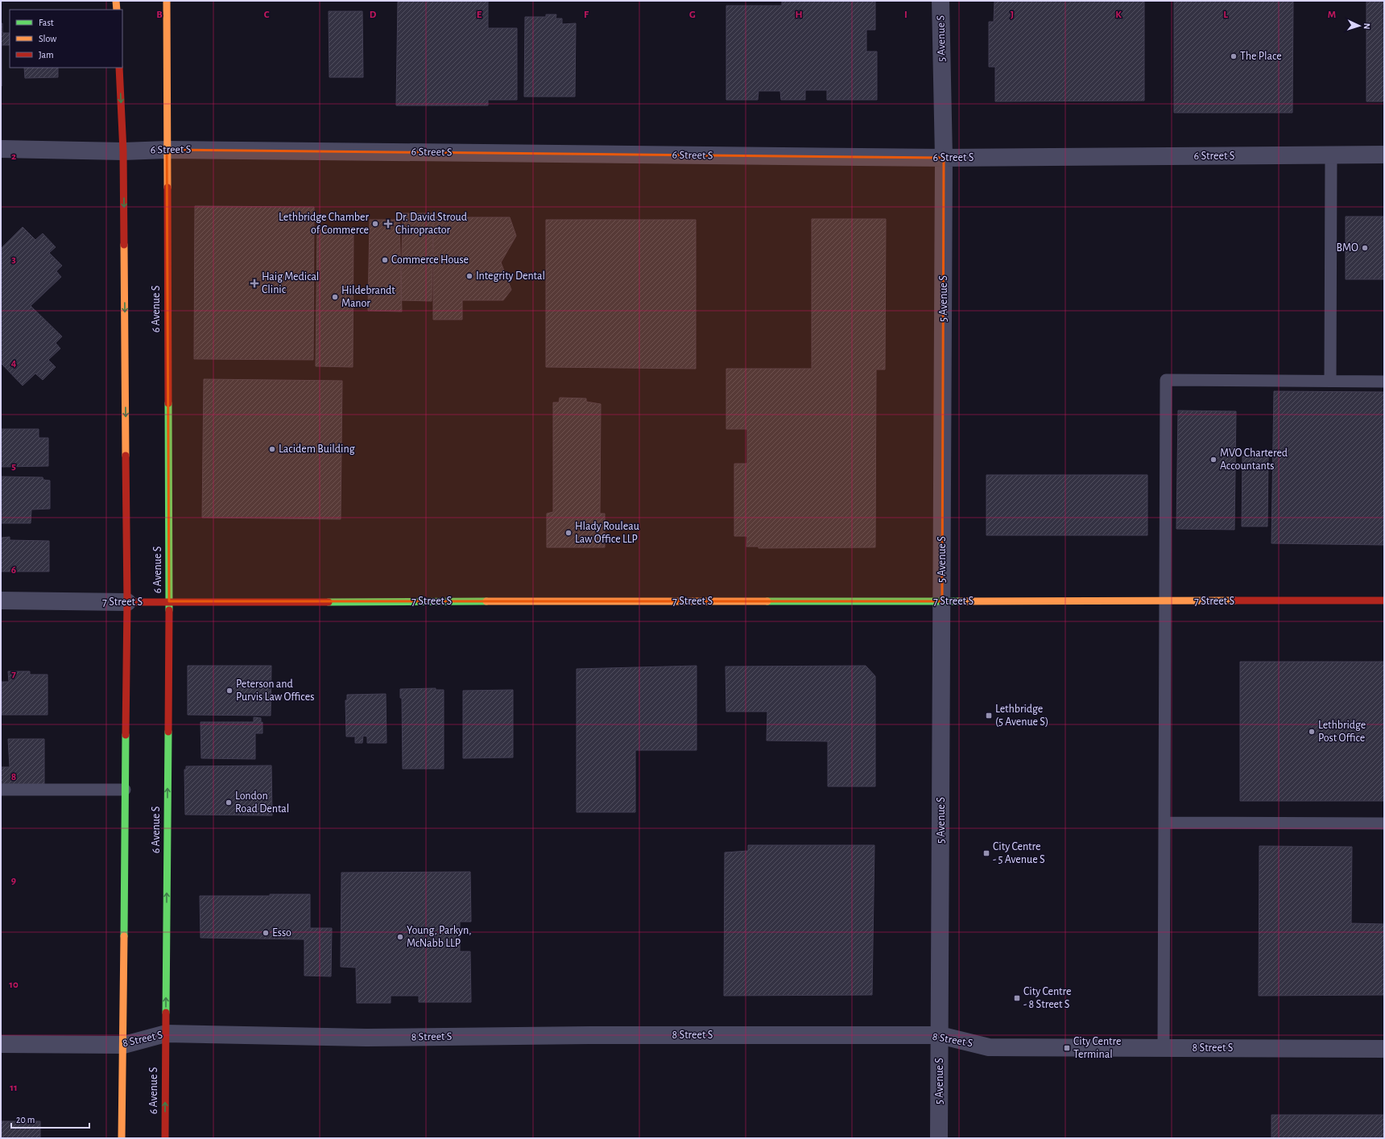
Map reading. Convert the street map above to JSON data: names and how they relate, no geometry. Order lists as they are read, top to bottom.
{
  "streets": {
    "main road": ["6 Avenue S", "7 Street S"],
    "street": ["5 Avenue S", "6 Street S", "8 Street S"]
  },
  "crossings": [
    ["5 Avenue S", "6 Street S"],
    ["5 Avenue S", "7 Street S"],
    ["5 Avenue S", "8 Street S"],
    ["6 Street S", "6 Avenue S"],
    ["6 Avenue S", "7 Street S"],
    ["6 Avenue S", "8 Street S"]
  ],
  "places": {
    "other": [
      "The Place",
      "Lethbridge Chamber of Commerce",
      "BMO",
      "Commerce House",
      "Integrity Dental",
      "Hildebrandt Manor",
      "Lacidem Building",
      "MVO Chartered Accountants",
      "Hlady Rouleau Law Office LLP",
      "Peterson and Purvis Law Offices",
      "Lethbridge Post Office",
      "London Road Dental",
      "Esso",
      "Young, Parkyn, McNabb LLP"
    ],
    "health": ["Dr. David Stroud Chiropractor", "Haig Medical Clinic"],
    "transit": [
      "Lethbridge (5 Avenue S)",
      "City Centre - 5 Avenue S",
      "City Centre - 8 Street S",
      "City Centre Terminal"
    ]
  },
  "legend": ["Fast", "Slow", "Jam"],
  "scale_bar": "20 m",
  "north": "right",
  "grid": {
    "columns": [
      "B",
      "C",
      "D",
      "E",
      "F",
      "G",
      "H",
      "I",
      "J",
      "K",
      "L",
      "M"
    ],
    "rows": [
      "2",
      "3",
      "4",
      "5",
      "6",
      "7",
      "8",
      "9",
      "10",
      "11"
    ]
  }
}
